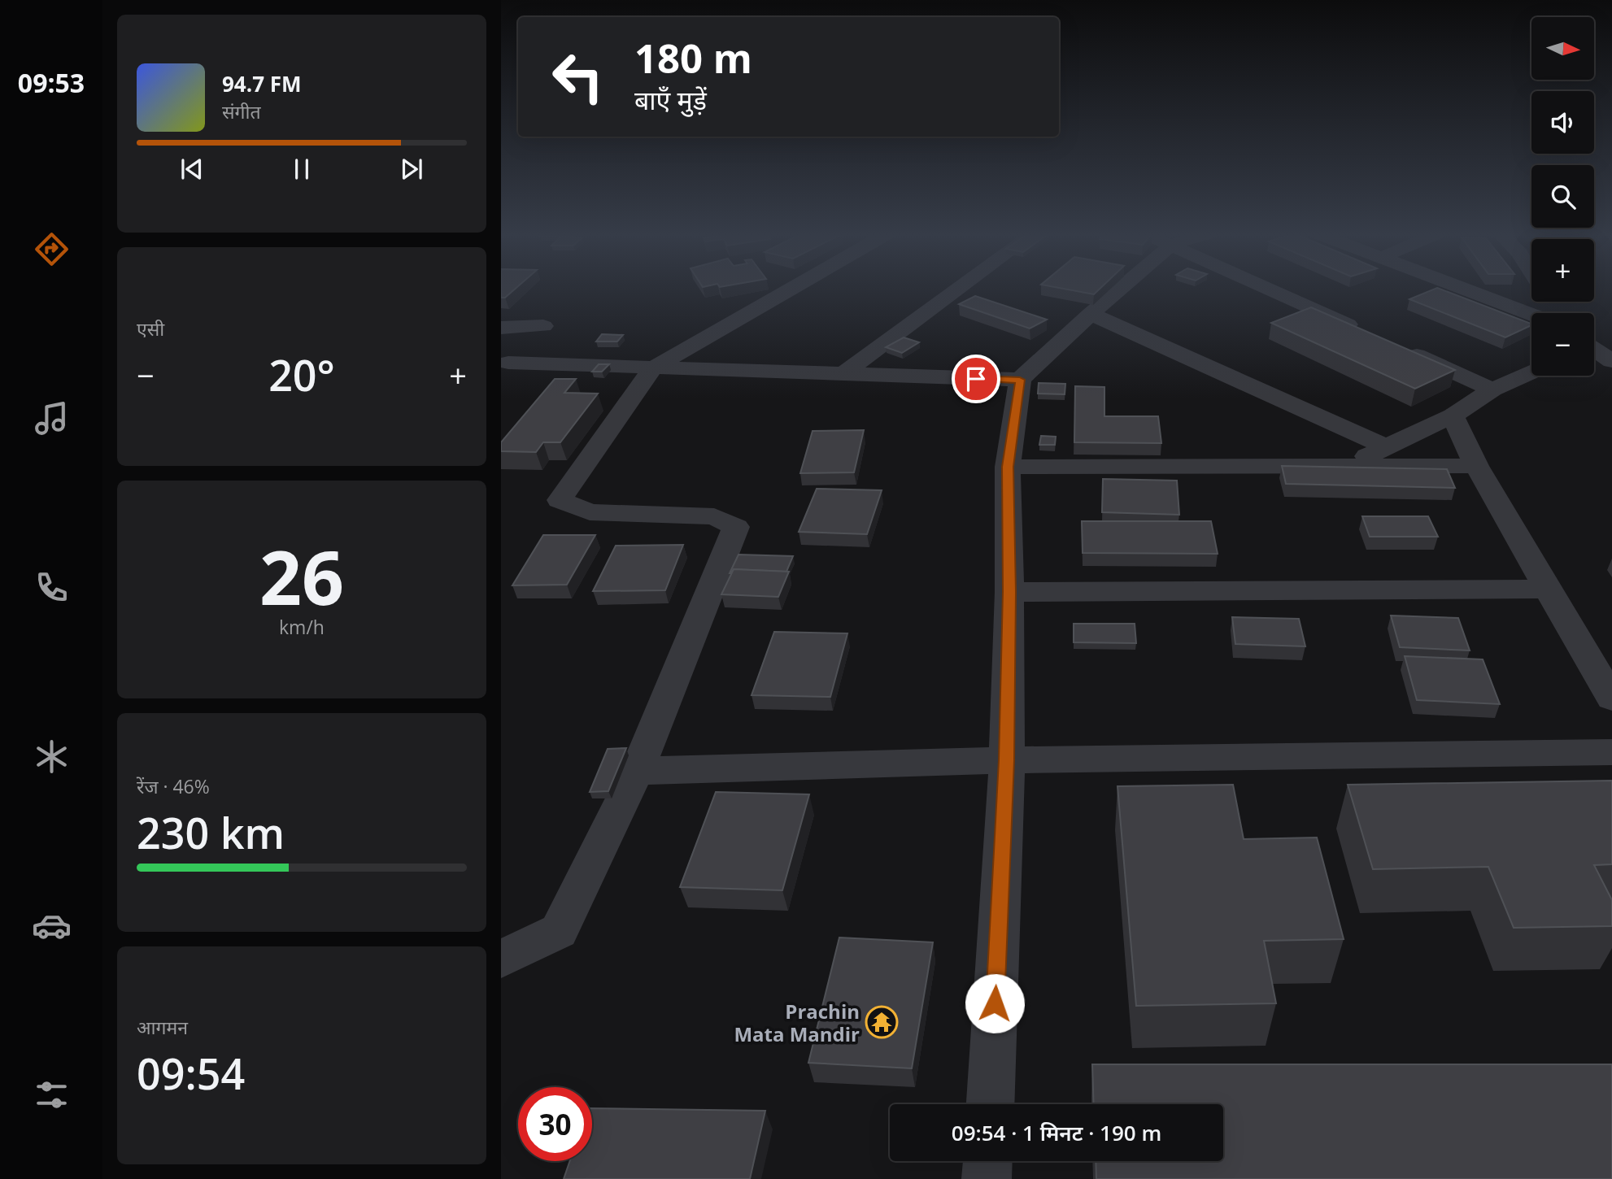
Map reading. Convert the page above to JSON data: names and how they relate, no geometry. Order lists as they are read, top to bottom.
{
  "places": {
    "temple": ["Prachin Mata Mandir"]
  },
  "north": "right",
  "page": {
    "tabs": "09:53",
    "map_buttons": ["+", "−"],
    "turn": ["180 m", "बाएँ मुड़ें"],
    "song": ["94.7 FM", "संगीत"],
    "tile": [
      "एसी",
      ["26", "km/h"],
      ["रेंज · 46%", "230 km"],
      ["आगमन", "09:54"]
    ],
    "heat": ["−", "20°", "+"],
    "limit": "30",
    "trip": "09:54 · 1 मिनट · 190 m"
  }
}
